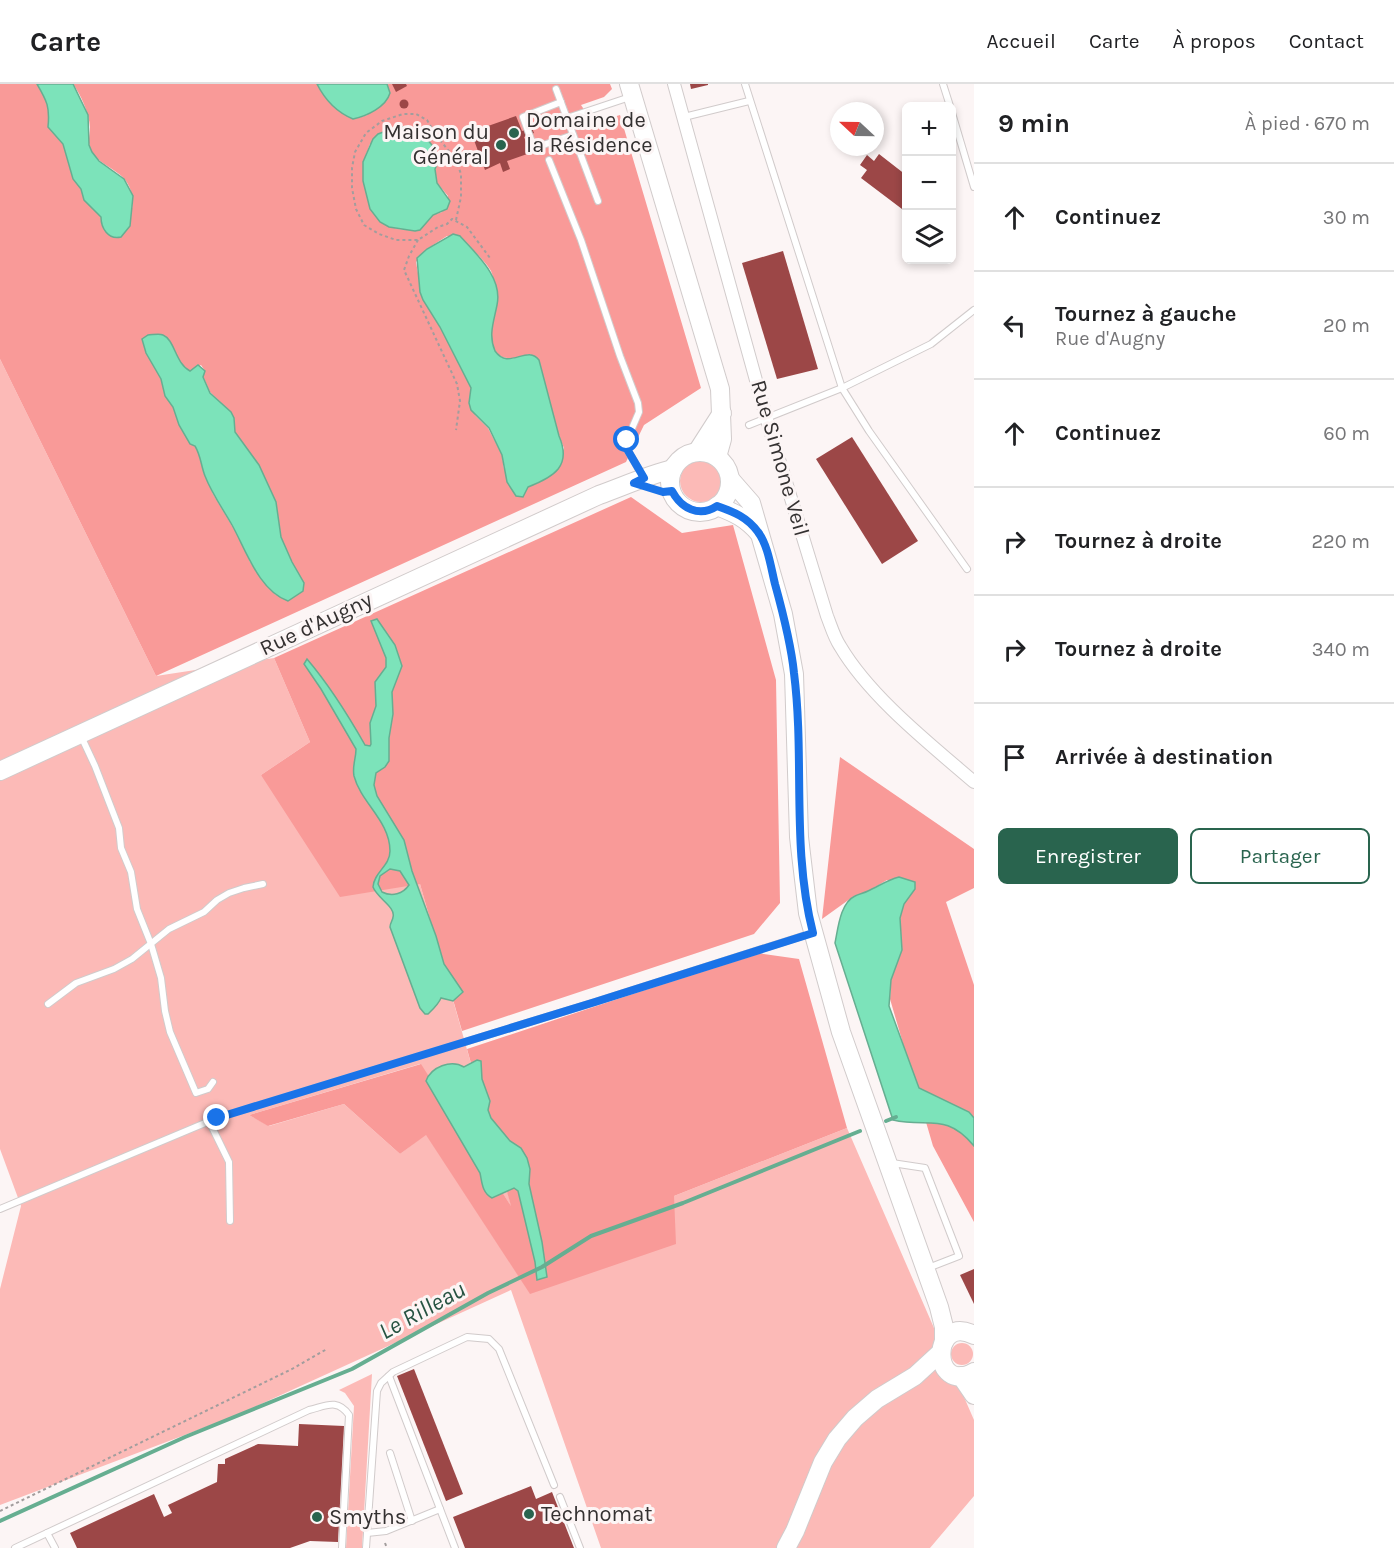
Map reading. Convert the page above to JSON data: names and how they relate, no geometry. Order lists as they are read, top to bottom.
{
  "streets": {
    "main road": ["Rue d'Augny"],
    "street": ["Rue Simone Veil"]
  },
  "water": ["Le Rilleau"],
  "places": [
    "Domaine de la Résidence",
    "Maison du Général",
    "Technomat",
    "Smyths"
  ],
  "north": "left",
  "page": {
    "header": "Carte",
    "nav": [
      "Accueil",
      "Carte",
      "À propos",
      "Contact"
    ],
    "heading": ["9 min", "À pied · 670 m"],
    "map_buttons": ["+", "−"],
    "list": [
      ["Continuez", "30 m"],
      ["Tournez à gauche", "Rue d'Augny", "20 m"],
      ["Continuez", "60 m"],
      ["Tournez à droite", "220 m"],
      ["Tournez à droite", "340 m"],
      "Arrivée à destination"
    ],
    "buttons": ["Enregistrer", "Partager"]
  }
}
